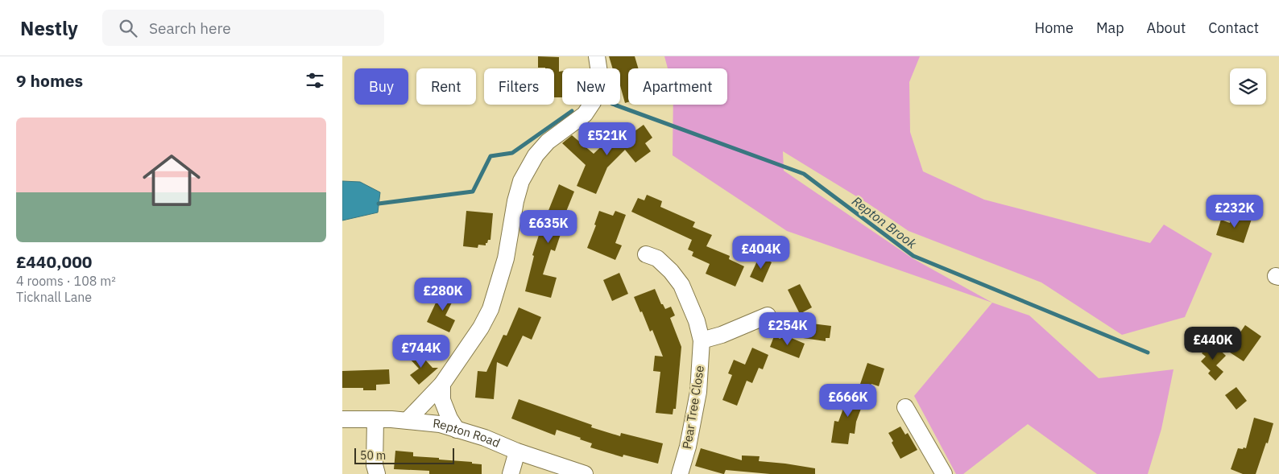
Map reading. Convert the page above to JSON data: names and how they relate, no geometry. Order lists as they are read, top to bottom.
{
  "streets": {
    "street": ["Pear Tree Close", "Repton Road"]
  },
  "water": ["Repton Brook"],
  "scale_bar": "50 m",
  "page": {
    "header": "Nestly",
    "search": "Search here",
    "nav": [
      "Home",
      "Map",
      "About",
      "Contact"
    ],
    "heading": "9 homes",
    "chip": [
      "Buy",
      "Rent",
      "Filters",
      "New",
      "Apartment"
    ],
    "list": [
      {
        "name": "£440,000",
        "note": "4 rooms · 108 m² · Ticknall Lane"
      }
    ],
    "price": [
      "£521K",
      "£232K",
      "£635K",
      "£404K",
      "£280K",
      "£254K",
      "£440K",
      "£744K",
      "£666K"
    ],
    "scale": "50 m"
  }
}
